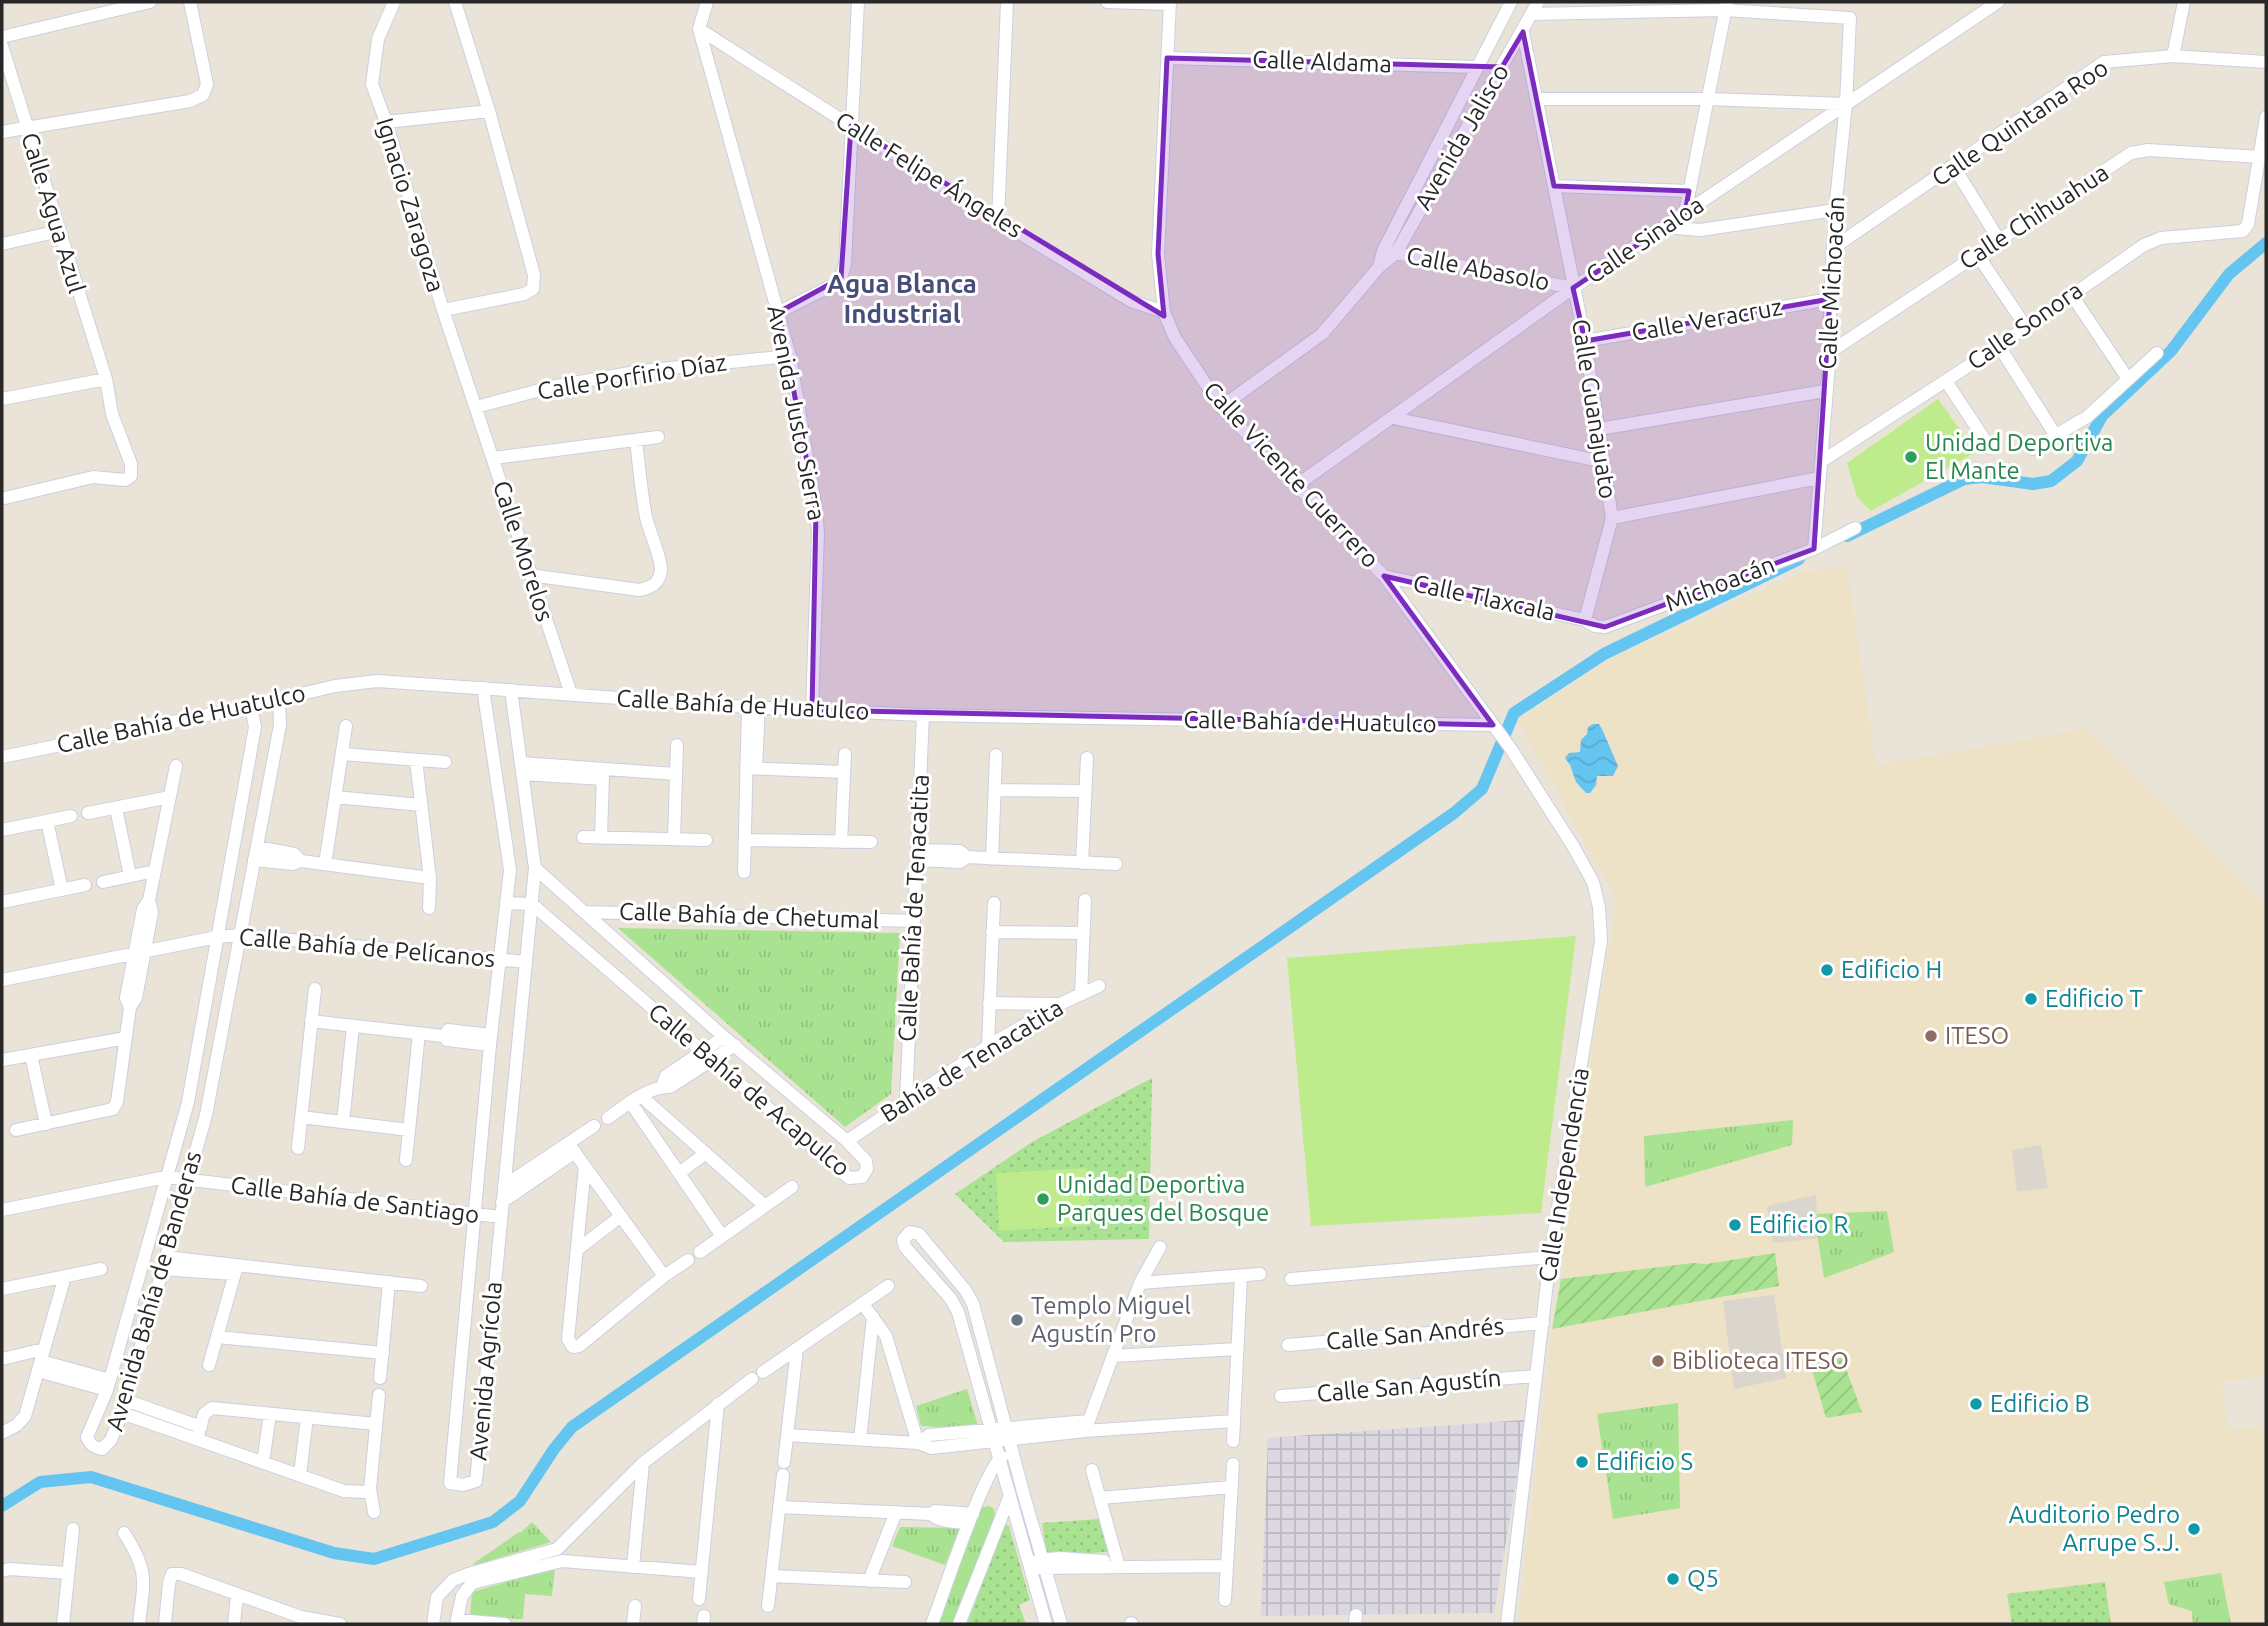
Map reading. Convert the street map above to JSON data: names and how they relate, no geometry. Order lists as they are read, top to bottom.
{
  "streets": {
    "street": [
      "Calle Aldama",
      "Calle Quintana Roo",
      "Avenida Jalisco",
      "Calle Felipe Ángeles",
      "Ignacio Zaragoza",
      "Calle Agua Azul",
      "Calle Chihuahua",
      "Calle Sinaloa",
      "Calle Abasolo",
      "Calle Michoacán",
      "Calle Veracruz",
      "Calle Sonora",
      "Calle Porfirio Díaz",
      "Calle Guanajuato",
      "Avenida Justo Sierra",
      "Calle Vicente Guerrero",
      "Calle Morelos",
      "Michoacán",
      "Calle Tlaxcala",
      "Calle Bahía de Huatulco",
      "Calle Bahía de Tenacatita",
      "Calle Bahía de Chetumal",
      "Calle Bahía de Pelícanos",
      "Bahía de Tenacatita",
      "Calle Bahía de Acapulco",
      "Calle Independencia",
      "Calle Bahía de Santiago",
      "Avenida Bahía de Banderas",
      "Calle San Andrés",
      "Avenida Agrícola",
      "Calle San Agustín"
    ]
  },
  "crossings": [
    ["Calle Aldama", "Avenida Jalisco"],
    ["Calle Aldama", "Calle Vicente Guerrero"],
    ["Calle Quintana Roo", "Calle Michoacán"],
    ["Avenida Jalisco", "Calle Abasolo"],
    ["Avenida Jalisco", "Calle Guanajuato"],
    ["Avenida Jalisco", "Calle Vicente Guerrero"],
    ["Calle Felipe Ángeles", "Avenida Justo Sierra"],
    ["Calle Felipe Ángeles", "Calle Vicente Guerrero"],
    ["Ignacio Zaragoza", "Calle Porfirio Díaz"],
    ["Ignacio Zaragoza", "Calle Morelos"],
    ["Calle Chihuahua", "Calle Michoacán"],
    ["Calle Chihuahua", "Calle Sonora"],
    ["Calle Sinaloa", "Calle Abasolo"],
    ["Calle Sinaloa", "Calle Michoacán"],
    ["Calle Sinaloa", "Calle Guanajuato"],
    ["Calle Sinaloa", "Calle Vicente Guerrero"],
    ["Calle Abasolo", "Calle Guanajuato"],
    ["Calle Michoacán", "Calle Veracruz"],
    ["Calle Michoacán", "Calle Sonora"],
    ["Calle Michoacán", "Michoacán"],
    ["Calle Veracruz", "Calle Guanajuato"],
    ["Calle Porfirio Díaz", "Avenida Justo Sierra"],
    ["Calle Porfirio Díaz", "Calle Morelos"],
    ["Calle Guanajuato", "Michoacán"],
    ["Calle Guanajuato", "Calle Tlaxcala"],
    ["Avenida Justo Sierra", "Calle Bahía de Huatulco"],
    ["Calle Vicente Guerrero", "Calle Tlaxcala"],
    ["Calle Vicente Guerrero", "Calle Bahía de Huatulco"],
    ["Calle Vicente Guerrero", "Calle Independencia"],
    ["Calle Morelos", "Calle Bahía de Huatulco"],
    ["Michoacán", "Calle Tlaxcala"],
    ["Calle Bahía de Huatulco", "Calle Bahía de Tenacatita"],
    ["Calle Bahía de Huatulco", "Avenida Bahía de Banderas"],
    ["Calle Bahía de Huatulco", "Avenida Agrícola"],
    ["Calle Bahía de Tenacatita", "Calle Bahía de Chetumal"],
    ["Calle Bahía de Tenacatita", "Bahía de Tenacatita"],
    ["Calle Bahía de Chetumal", "Calle Bahía de Acapulco"],
    ["Calle Bahía de Pelícanos", "Avenida Bahía de Banderas"],
    ["Calle Bahía de Pelícanos", "Avenida Agrícola"],
    ["Bahía de Tenacatita", "Calle Bahía de Acapulco"],
    ["Calle Bahía de Acapulco", "Avenida Agrícola"],
    ["Calle Independencia", "Calle San Andrés"],
    ["Calle Independencia", "Calle San Agustín"],
    ["Calle Bahía de Santiago", "Avenida Bahía de Banderas"],
    ["Calle Bahía de Santiago", "Avenida Agrícola"]
  ],
  "districts": ["Agua Blanca Industrial"],
  "places": [
    "Unidad Deportiva El Mante",
    "Edificio H",
    "Edificio T",
    "ITESO",
    "Unidad Deportiva Parques del Bosque",
    "Edificio R",
    "Templo Miguel Agustín Pro",
    "Biblioteca ITESO",
    "Edificio B",
    "Edificio S",
    "Auditorio Pedro Arrupe S.J.",
    "Q5"
  ]
}
